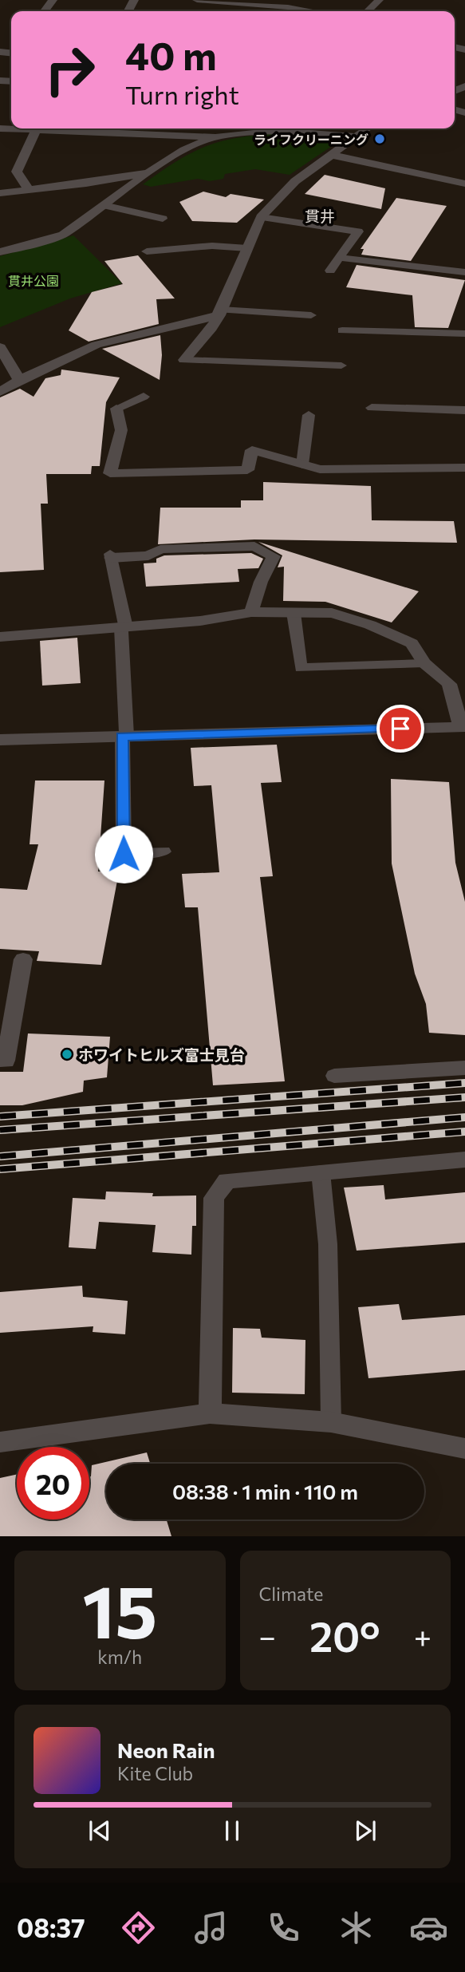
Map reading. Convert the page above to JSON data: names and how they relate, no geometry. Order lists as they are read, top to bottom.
{
  "districts": ["貫井"],
  "parks": ["貫井公園"],
  "places": ["ライフクリーニング", "ホワイトヒルズ富士見台"],
  "page": {
    "turn": ["40 m", "Turn right"],
    "limit": "20",
    "trip": "08:38 · 1 min · 110 m",
    "tile": [
      ["15", "km/h"],
      "Climate"
    ],
    "heat": ["−", "20°", "+"],
    "song": ["Neon Rain", "Kite Club"],
    "tabs": "08:37"
  }
}
